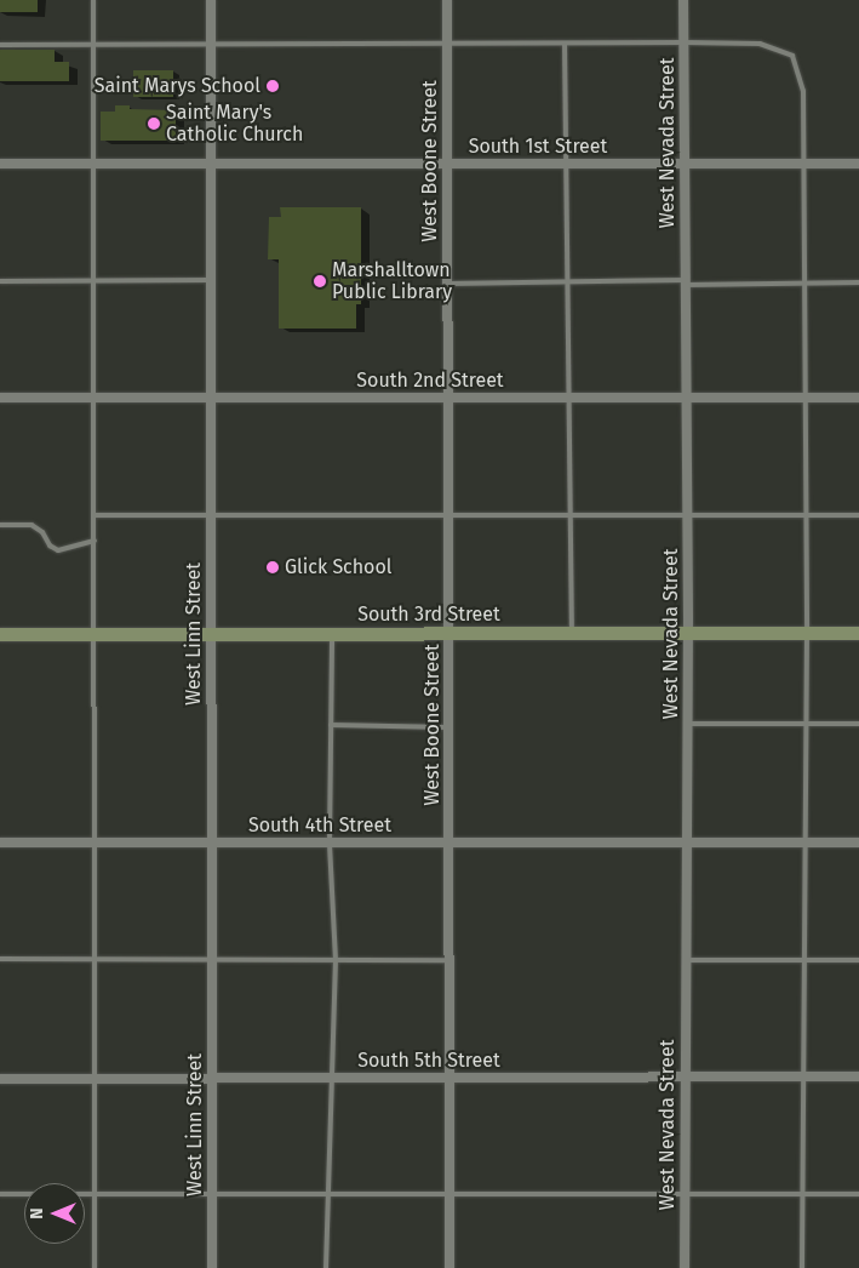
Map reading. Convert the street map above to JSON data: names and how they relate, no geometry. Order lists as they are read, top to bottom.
{
  "streets": {
    "main road": ["South 3rd Street"],
    "street": [
      "West Nevada Street",
      "South 1st Street",
      "West Boone Street",
      "South 2nd Street",
      "West Linn Street",
      "South 4th Street",
      "South 5th Street"
    ]
  },
  "crossings": [
    ["West Nevada Street", "South 1st Street"],
    ["West Nevada Street", "South 2nd Street"],
    ["West Nevada Street", "South 3rd Street"],
    ["West Nevada Street", "South 4th Street"],
    ["West Nevada Street", "South 5th Street"],
    ["South 1st Street", "West Boone Street"],
    ["South 1st Street", "West Linn Street"],
    ["West Boone Street", "South 2nd Street"],
    ["West Boone Street", "South 3rd Street"],
    ["West Boone Street", "South 4th Street"],
    ["West Boone Street", "South 5th Street"],
    ["South 2nd Street", "West Linn Street"],
    ["South 3rd Street", "West Linn Street"],
    ["West Linn Street", "South 4th Street"],
    ["West Linn Street", "South 5th Street"]
  ],
  "places": [
    "Saint Marys School",
    "Saint Mary's Catholic Church",
    "Marshalltown Public Library",
    "Glick School"
  ],
  "north": "left"
}
